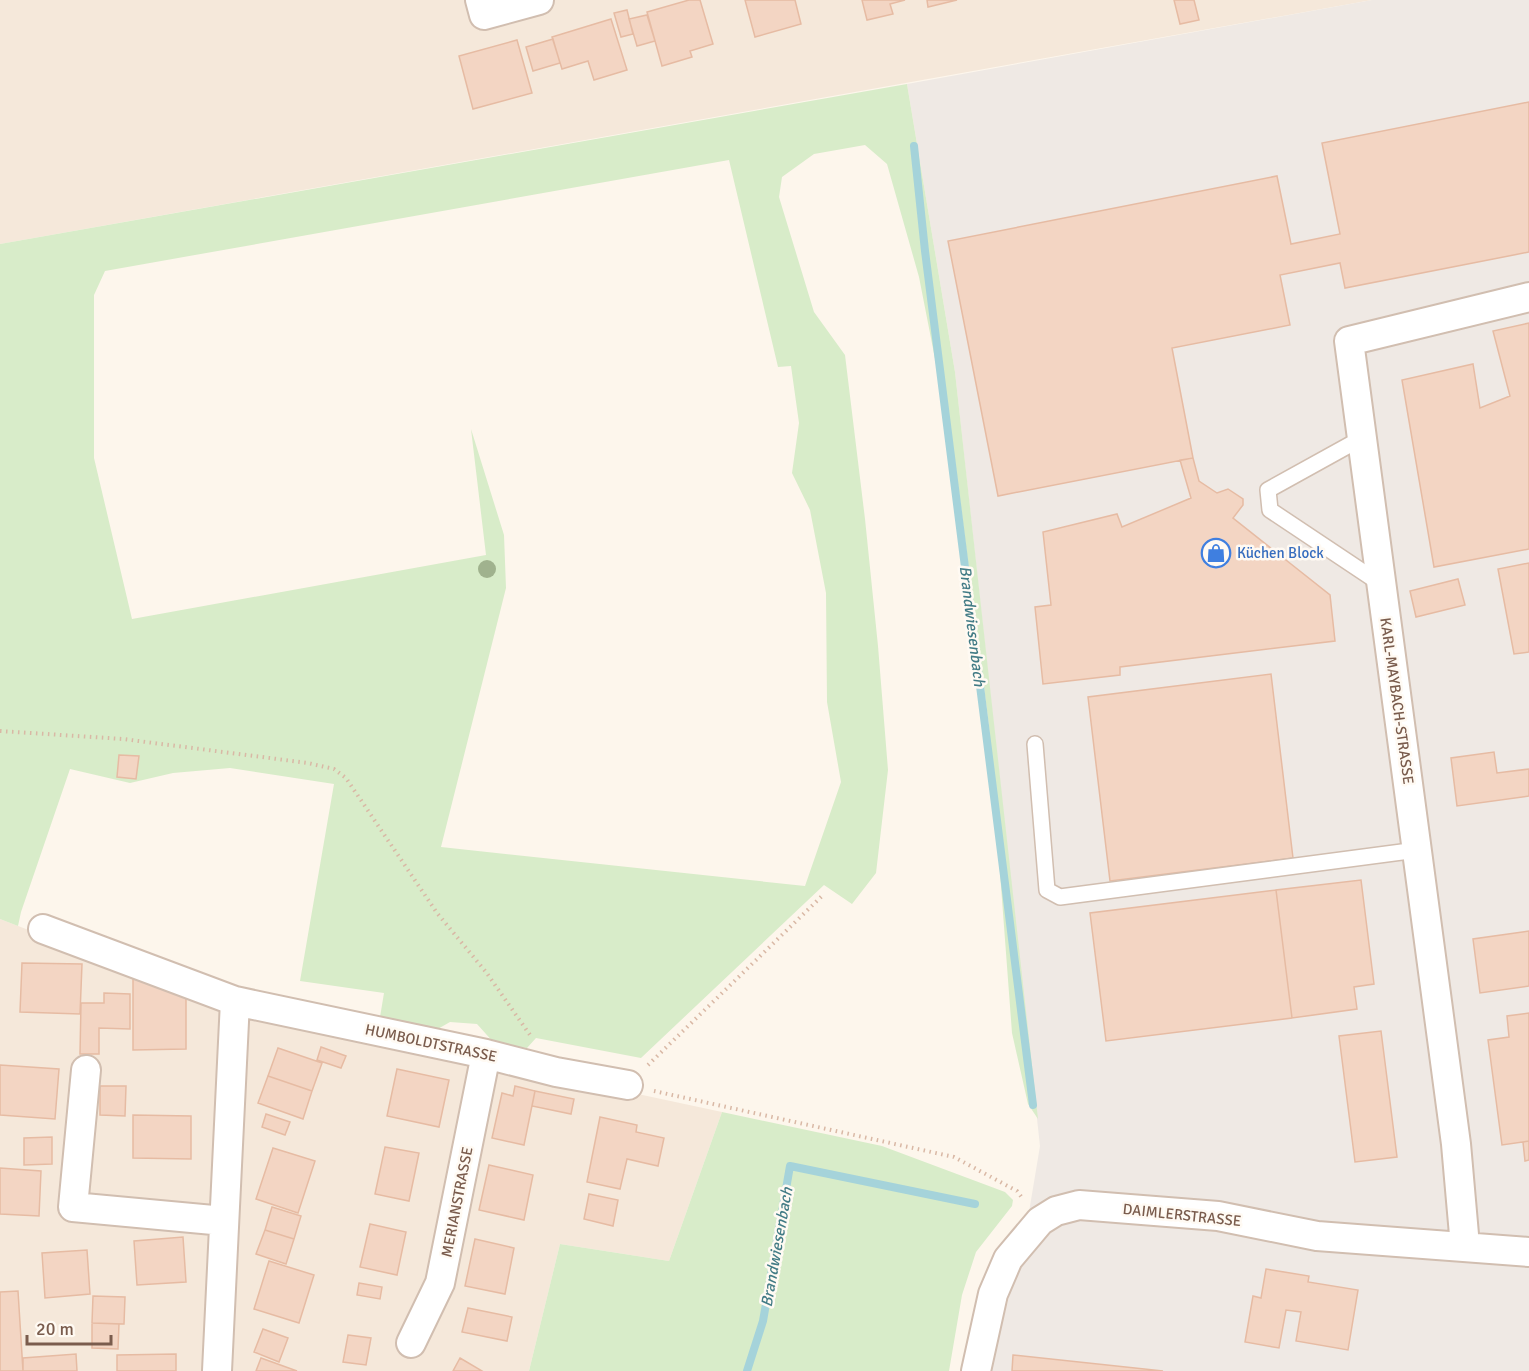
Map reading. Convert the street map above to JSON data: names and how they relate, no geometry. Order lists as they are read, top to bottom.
{
  "streets": {
    "street": [
      "KARL-MAYBACH-STRASSE",
      "HUMBOLDTSTRASSE",
      "MERIANSTRASSE",
      "DAIMLERSTRASSE"
    ]
  },
  "crossings": [
    ["KARL-MAYBACH-STRASSE", "DAIMLERSTRASSE"],
    ["HUMBOLDTSTRASSE", "MERIANSTRASSE"]
  ],
  "water": ["Brandwiesenbach"],
  "places": {
    "shop": ["Küchen Block"]
  },
  "scale_bar": "20 m"
}
